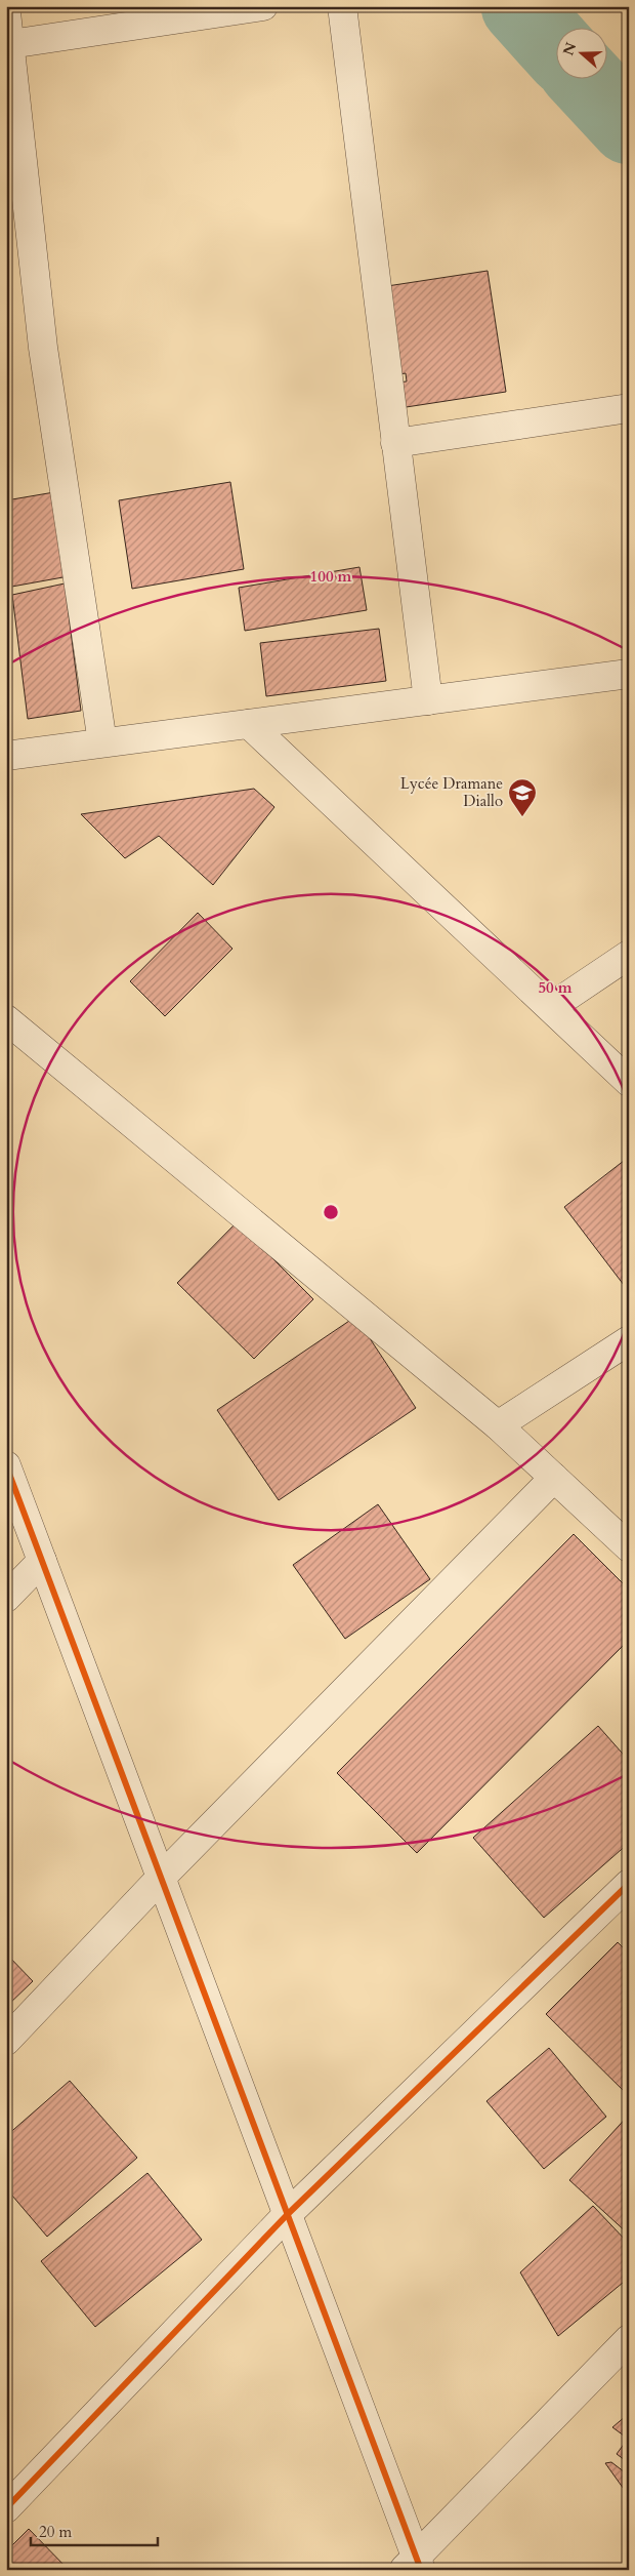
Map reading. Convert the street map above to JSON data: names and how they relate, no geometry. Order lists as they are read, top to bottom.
{
  "places": {
    "school or university": ["Lycée Dramane Diallo"]
  },
  "scale_bar": "20 m",
  "north": "left",
  "rings": ["100 m", "50 m"]
}
